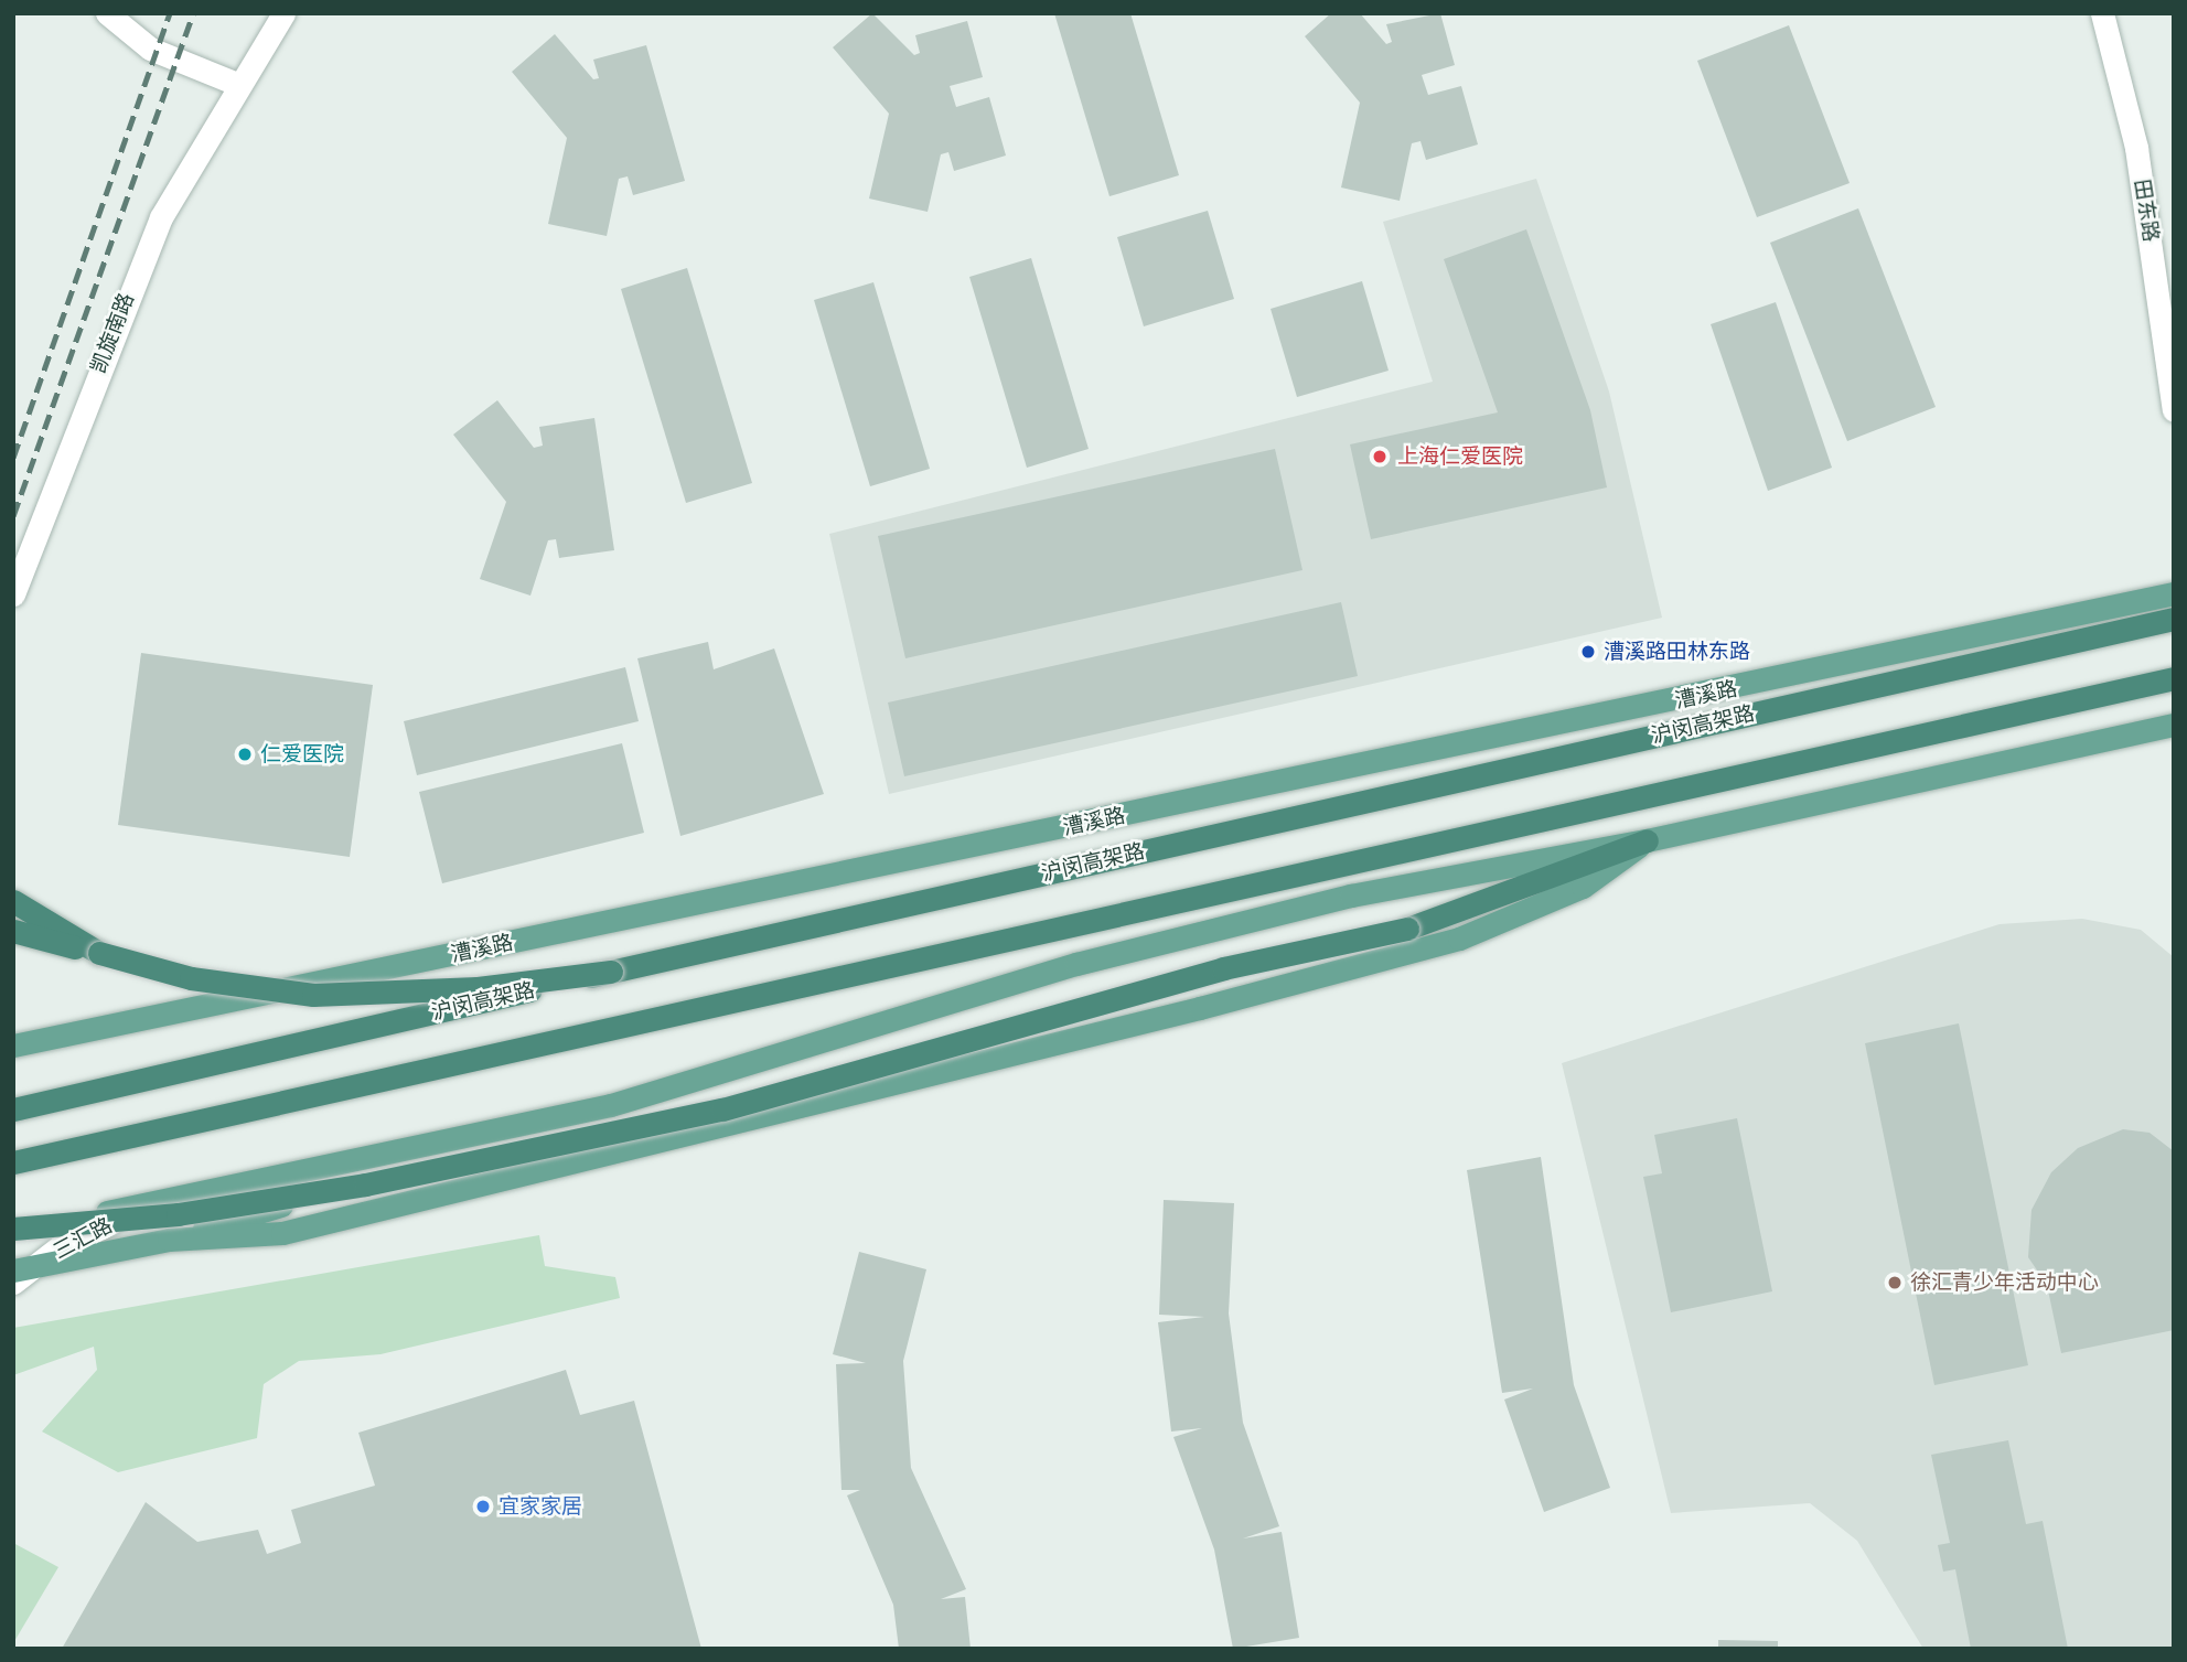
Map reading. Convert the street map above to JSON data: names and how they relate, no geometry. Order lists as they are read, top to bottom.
{
  "streets": {
    "highway": ["沪闵高架路"],
    "main road": ["漕溪路"],
    "street": ["田东路", "凯旋南路", "三汇路"]
  },
  "places": [
    "上海仁爱医院",
    "漕溪路田林东路",
    "仁爱医院",
    "徐汇青少年活动中心",
    "宜家家居"
  ]
}
